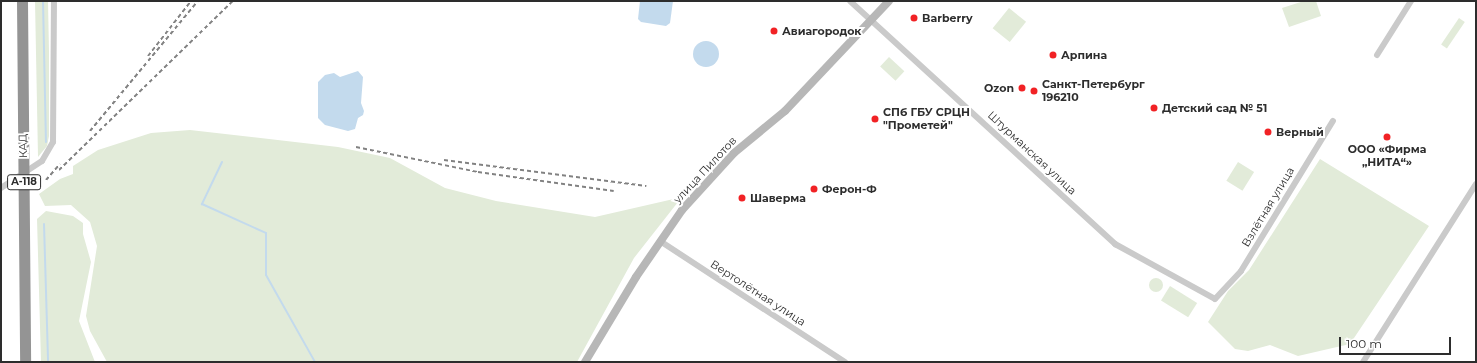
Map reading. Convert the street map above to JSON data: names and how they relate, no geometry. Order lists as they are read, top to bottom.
{
  "streets": {
    "highway": ["КАД", "А-118"],
    "street": [
      "Штурманская улица",
      "улица Пилотов",
      "Взлётная улица",
      "Вертолётная улица"
    ]
  },
  "crossings": [
    ["Штурманская улица", "улица Пилотов"],
    ["Штурманская улица", "Взлётная улица"],
    ["улица Пилотов", "Вертолётная улица"]
  ],
  "places": [
    "Barberry",
    "Авиагородок",
    "Арпина",
    "Ozon",
    "Санкт-Петербург 196210",
    "Детский сад № 51",
    "СПб ГБУ СРЦН \"Прометей\"",
    "Верный",
    "ООО «Фирма „НИТА“»",
    "Ферон-Ф",
    "Шаверма"
  ],
  "scale_bar": "100 m"
}
